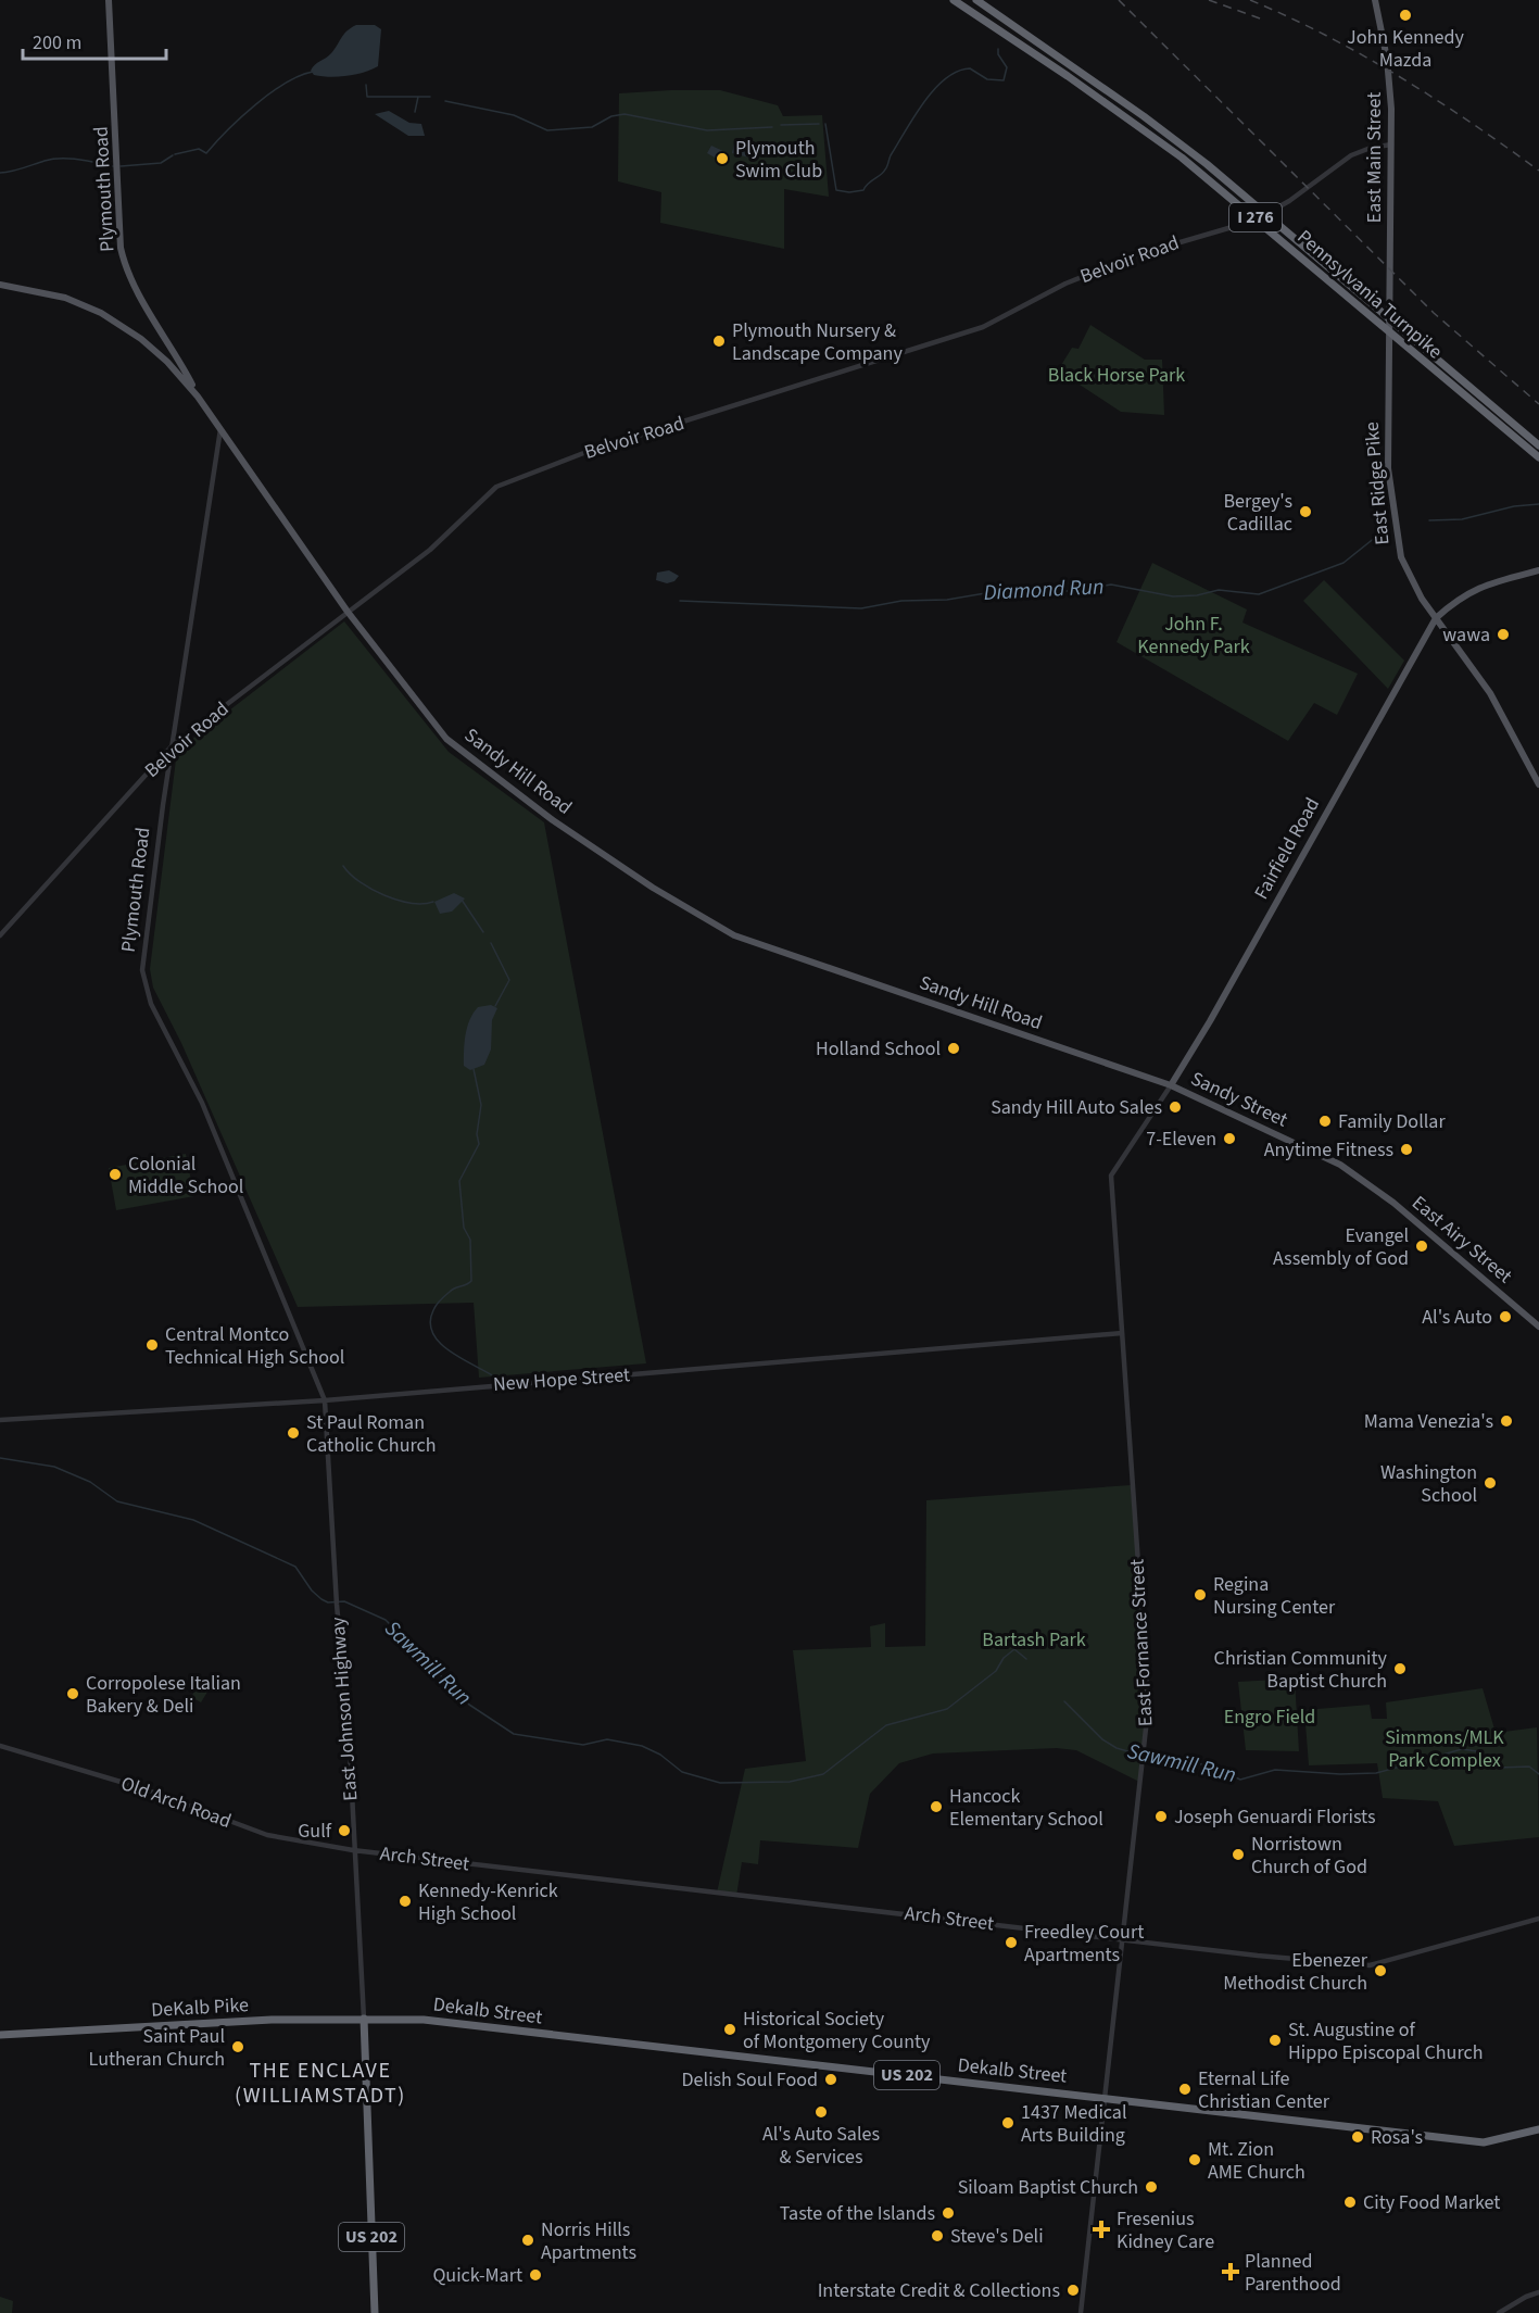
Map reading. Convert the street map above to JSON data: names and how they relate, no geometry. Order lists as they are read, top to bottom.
{
  "streets": {
    "highway": [
      "I 276",
      "Pennsylvania Turnpike",
      "DeKalb Pike",
      "Dekalb Street",
      "US 202"
    ],
    "main road": [
      "East Main Street",
      "Plymouth Road",
      "East Ridge Pike",
      "Sandy Hill Road",
      "Fairfield Road",
      "Sandy Street",
      "East Airy Street"
    ],
    "street": [
      "Belvoir Road",
      "New Hope Street",
      "East Fornance Street",
      "East Johnson Highway",
      "Old Arch Road",
      "Arch Street"
    ]
  },
  "crossings": [
    ["East Main Street", "Belvoir Road"],
    ["East Main Street", "East Ridge Pike"],
    ["Plymouth Road", "Belvoir Road"],
    ["Plymouth Road", "Sandy Hill Road"],
    ["Plymouth Road", "New Hope Street"],
    ["Plymouth Road", "East Johnson Highway"],
    ["Belvoir Road", "Sandy Hill Road"],
    ["East Ridge Pike", "Fairfield Road"],
    ["Sandy Hill Road", "Fairfield Road"],
    ["Sandy Hill Road", "Sandy Street"],
    ["Fairfield Road", "Sandy Street"],
    ["Fairfield Road", "East Fornance Street"],
    ["Sandy Street", "East Airy Street"],
    ["New Hope Street", "East Fornance Street"],
    ["New Hope Street", "East Johnson Highway"],
    ["East Fornance Street", "Arch Street"],
    ["East Fornance Street", "Dekalb Street"],
    ["East Johnson Highway", "Old Arch Road"],
    ["East Johnson Highway", "Arch Street"],
    ["East Johnson Highway", "DeKalb Pike"],
    ["East Johnson Highway", "Dekalb Street"],
    ["East Johnson Highway", "US 202"],
    ["Old Arch Road", "Arch Street"],
    ["DeKalb Pike", "Dekalb Street"],
    ["DeKalb Pike", "US 202"],
    ["Dekalb Street", "US 202"]
  ],
  "districts": ["THE ENCLAVE (WILLIAMSTADT)"],
  "water": ["Diamond Run", "Sawmill Run"],
  "parks": [
    "Black Horse Park",
    "John F. Kennedy Park",
    "Bartash Park",
    "Engro Field",
    "Simmons/MLK Park Complex"
  ],
  "places": {
    "other": [
      "John Kennedy Mazda",
      "Plymouth Swim Club",
      "Plymouth Nursery & Landscape Company",
      "Bergey's Cadillac",
      "wawa",
      "Holland School",
      "Sandy Hill Auto Sales",
      "Family Dollar",
      "7-Eleven",
      "Anytime Fitness",
      "Colonial Middle School",
      "Evangel Assembly of God",
      "Al's Auto",
      "Central Montco Technical High School",
      "Mama Venezia's",
      "St Paul Roman Catholic Church",
      "Washington School",
      "Regina Nursing Center",
      "Christian Community Baptist Church",
      "Corropolese Italian Bakery & Deli",
      "Hancock Elementary School",
      "Joseph Genuardi Florists",
      "Gulf",
      "Norristown Church of God",
      "Kennedy-Kenrick High School",
      "Freedley Court Apartments",
      "Ebenezer Methodist Church",
      "Historical Society of Montgomery County",
      "St. Augustine of Hippo Episcopal Church",
      "Saint Paul Lutheran Church",
      "Delish Soul Food",
      "Eternal Life Christian Center",
      "Al's Auto Sales & Services",
      "1437 Medical Arts Building",
      "Rosa's",
      "Mt. Zion AME Church",
      "Siloam Baptist Church",
      "City Food Market",
      "Taste of the Islands",
      "Steve's Deli",
      "Norris Hills Apartments",
      "Quick-Mart",
      "Interstate Credit & Collections"
    ],
    "health": ["Fresenius Kidney Care", "Planned Parenthood"]
  },
  "scale_bar": "200 m"
}
